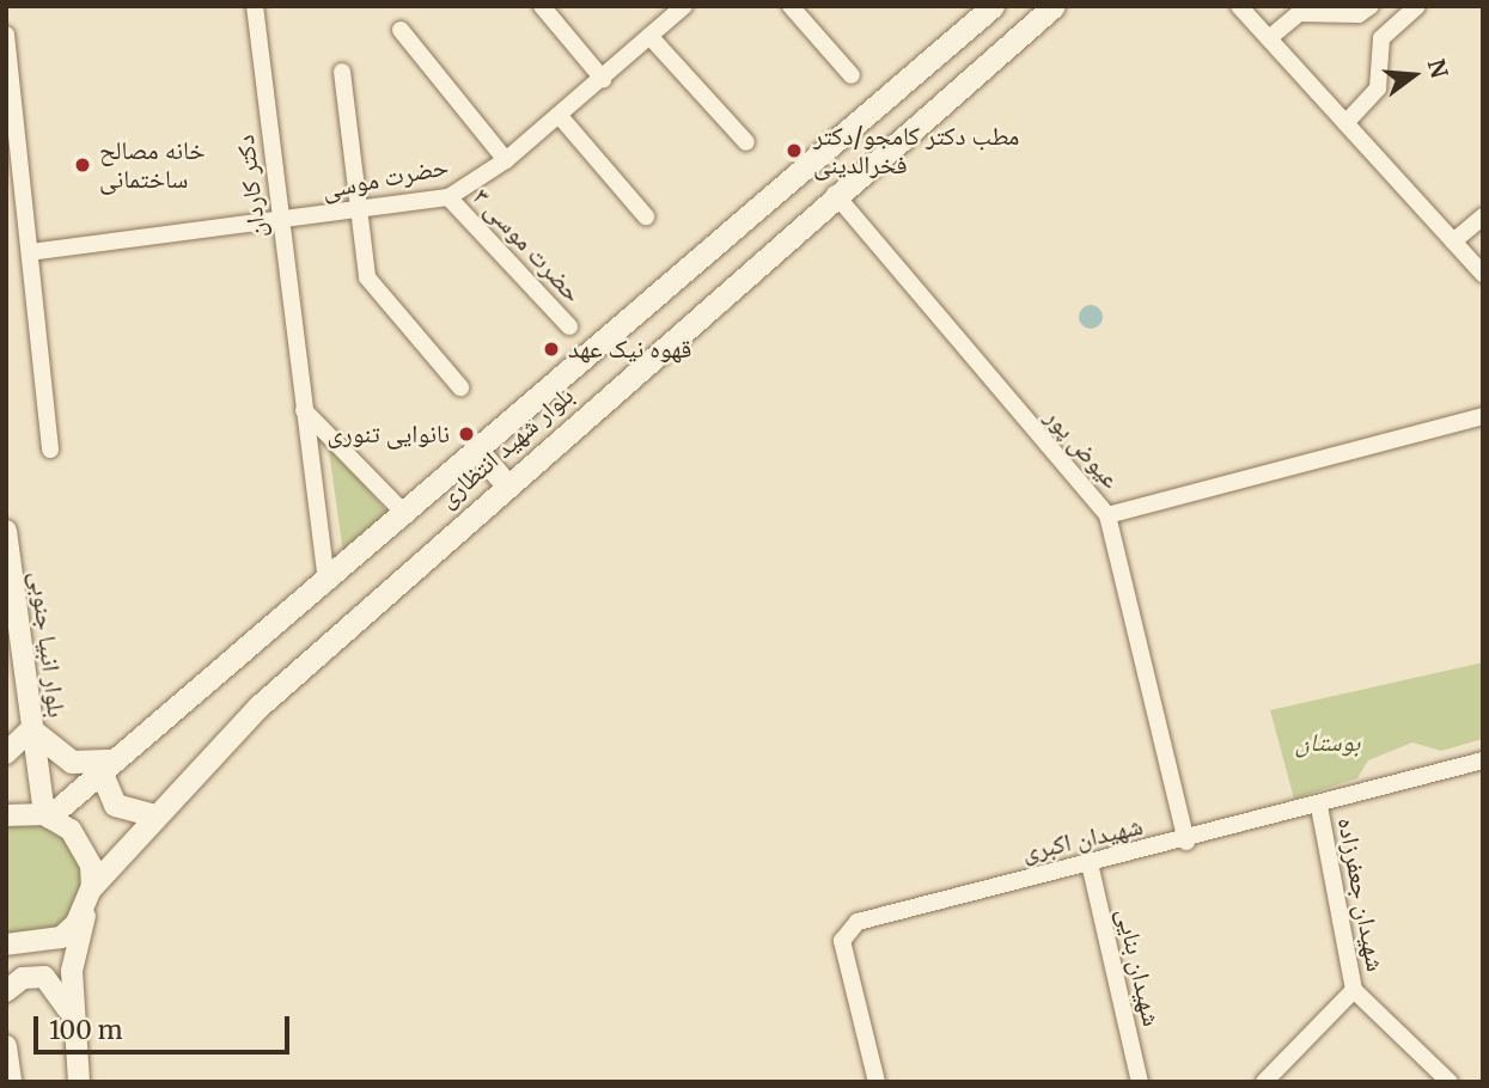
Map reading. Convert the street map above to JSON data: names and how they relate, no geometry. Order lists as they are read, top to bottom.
{
  "streets": {
    "main road": ["بلوار شهید انتظاری"],
    "street": [
      "حضرت موسی",
      "دکتر کاردان",
      "حضرت موسی ۳",
      "عیوض پور",
      "بلوار انبیا جنوبی",
      "شهیدان اکبری",
      "شهیدان جعفرزاده",
      "شهیدان بنایی"
    ]
  },
  "crossings": [
    ["حضرت موسی", "دکتر کاردان"],
    ["حضرت موسی", "حضرت موسی ۳"],
    ["دکتر کاردان", "بلوار شهید انتظاری"],
    ["بلوار شهید انتظاری", "عیوض پور"],
    ["بلوار شهید انتظاری", "بلوار انبیا جنوبی"],
    ["شهیدان اکبری", "شهیدان جعفرزاده"],
    ["شهیدان اکبری", "شهیدان بنایی"]
  ],
  "parks": ["بوستان"],
  "places": [
    "مطب دکتر کامجو/دکتر فخرالدینی",
    "خانه مصالح ساختمانی",
    "قهوه نیک عهد",
    "نانوایی تنوری"
  ],
  "scale_bar": "100 m",
  "north": "right"
}
